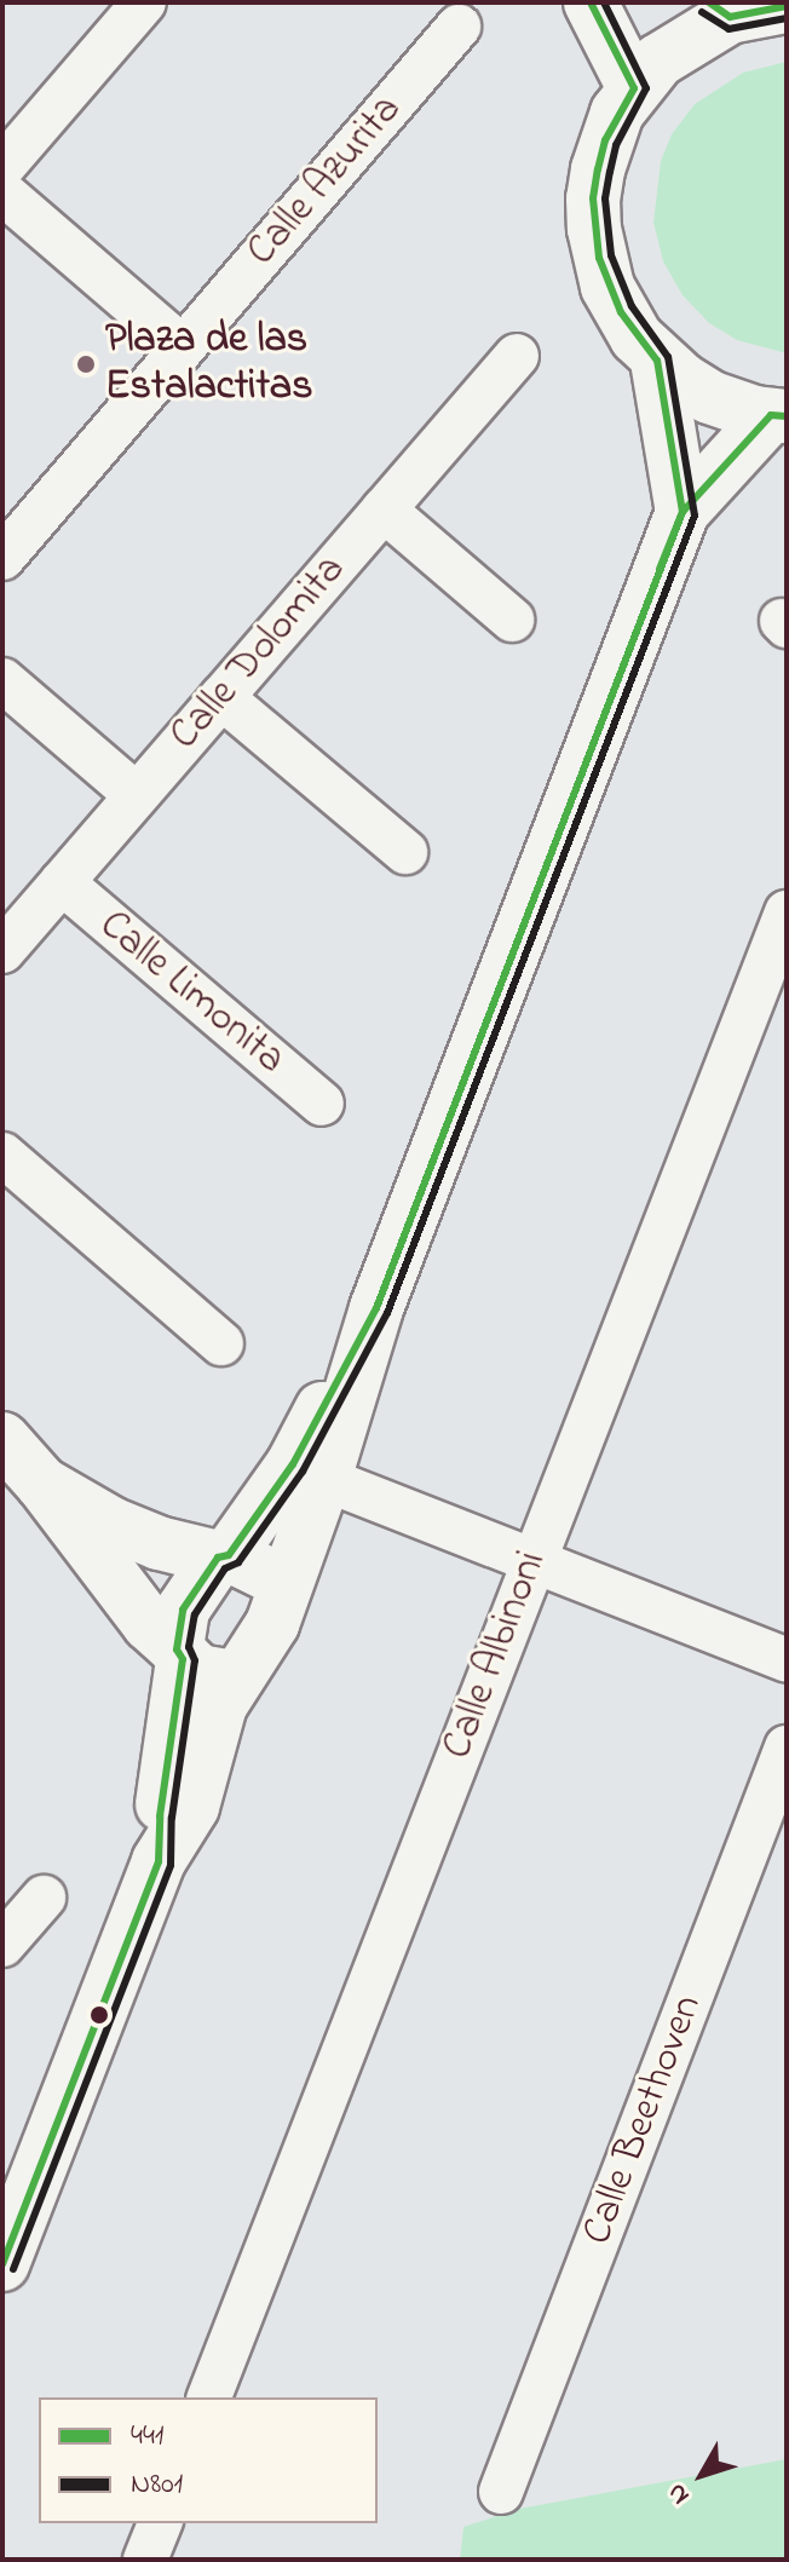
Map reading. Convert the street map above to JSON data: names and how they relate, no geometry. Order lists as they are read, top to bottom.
{
  "streets": {
    "street": [
      "Calle Azurita",
      "Calle Dolomita",
      "Calle Limonita",
      "Calle Albinoni",
      "Calle Beethoven"
    ]
  },
  "crossings": [
    ["Calle Dolomita", "Calle Limonita"]
  ],
  "places": ["Plaza de las Estalactitas"],
  "lines": ["transit line 441", "transit line N801"],
  "legend": ["441", "N801"],
  "north": "bottom left"
}
